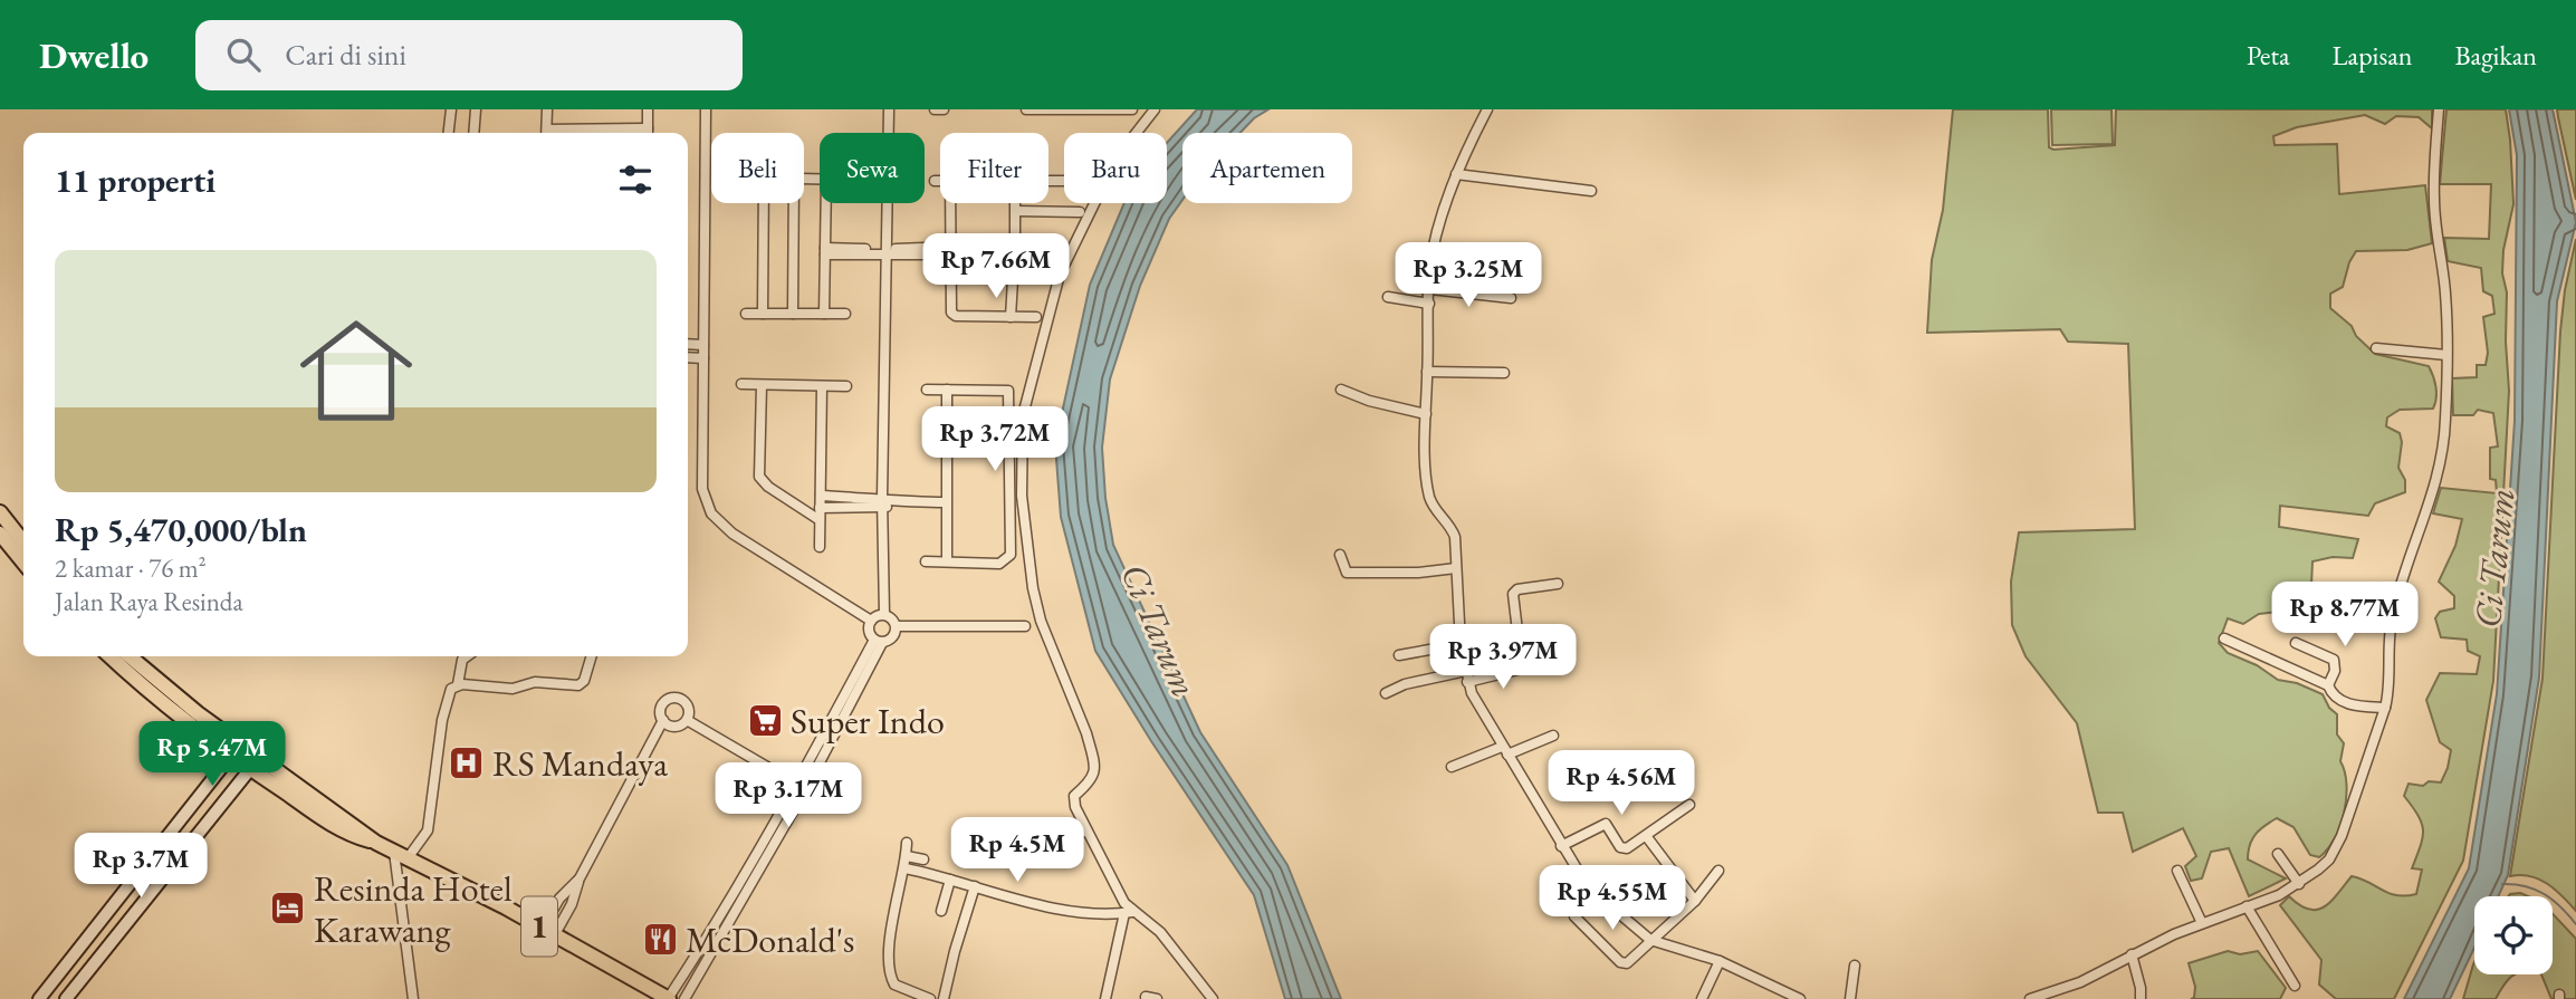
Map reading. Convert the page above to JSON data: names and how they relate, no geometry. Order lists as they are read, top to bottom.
{
  "streets": {
    "main road": ["1"]
  },
  "water": ["Ci Tarum"],
  "places": {
    "supermarket": ["Super Indo"],
    "hospital": ["RS Mandaya"],
    "hotel": ["Resinda Hotel Karawang"],
    "restaurant": ["McDonald's"]
  },
  "page": {
    "header": "Dwello",
    "search": "Cari di sini",
    "nav": ["Peta", "Lapisan", "Bagikan"],
    "chip": [
      "Beli",
      "Sewa",
      "Filter",
      "Baru",
      "Apartemen"
    ],
    "heading": "11 properti",
    "list": [
      {
        "name": "Rp 5,470,000/bln",
        "note": "2 kamar · 76 m² · Jalan Raya Resinda"
      }
    ],
    "price": [
      "Rp 7.66M",
      "Rp 3.25M",
      "Rp 3.72M",
      "Rp 8.77M",
      "Rp 3.97M",
      "Rp 5.47M",
      "Rp 4.56M",
      "Rp 3.17M",
      "Rp 4.5M",
      "Rp 3.7M",
      "Rp 4.55M"
    ]
  }
}
